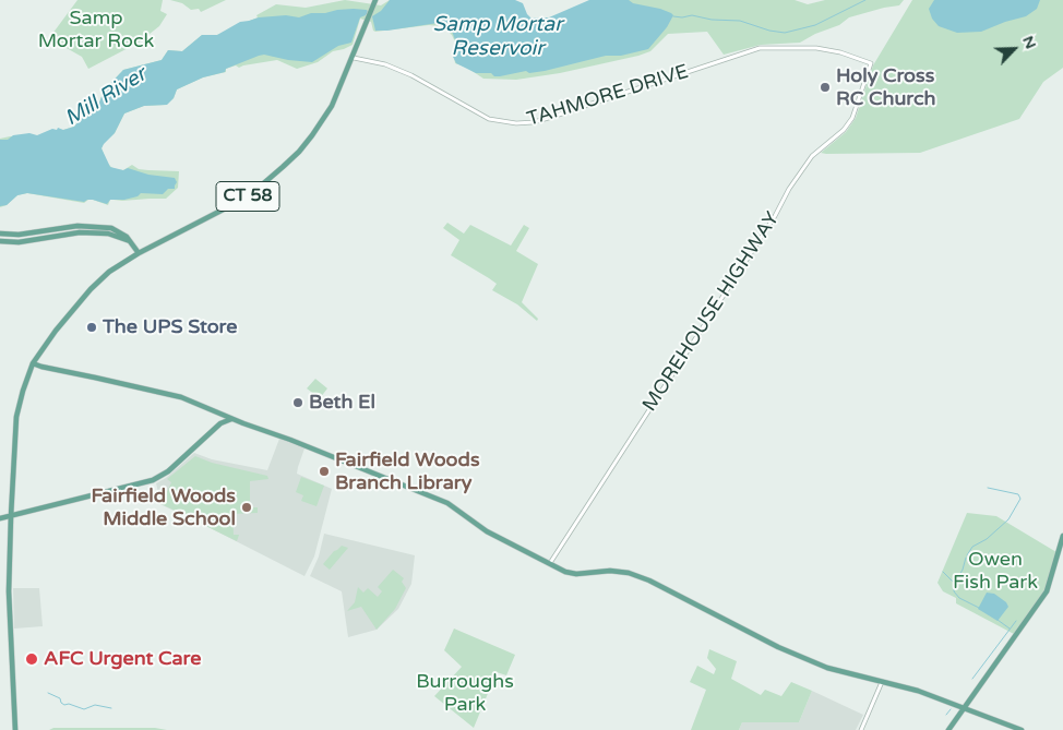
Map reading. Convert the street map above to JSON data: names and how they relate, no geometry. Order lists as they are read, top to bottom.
{
  "streets": {
    "main road": ["CT 58"],
    "street": ["TAHMORE DRIVE", "MOREHOUSE HIGHWAY"]
  },
  "crossings": [
    ["TAHMORE DRIVE", "CT 58"],
    ["TAHMORE DRIVE", "MOREHOUSE HIGHWAY"]
  ],
  "water": ["Samp Mortar Reservoir", "Mill River"],
  "parks": ["Samp Mortar Rock", "Owen Fish Park", "Burroughs Park"],
  "places": [
    "Holy Cross RC Church",
    "The UPS Store",
    "Beth El",
    "Fairfield Woods Branch Library",
    "Fairfield Woods Middle School",
    "AFC Urgent Care"
  ],
  "north": "top right"
}
